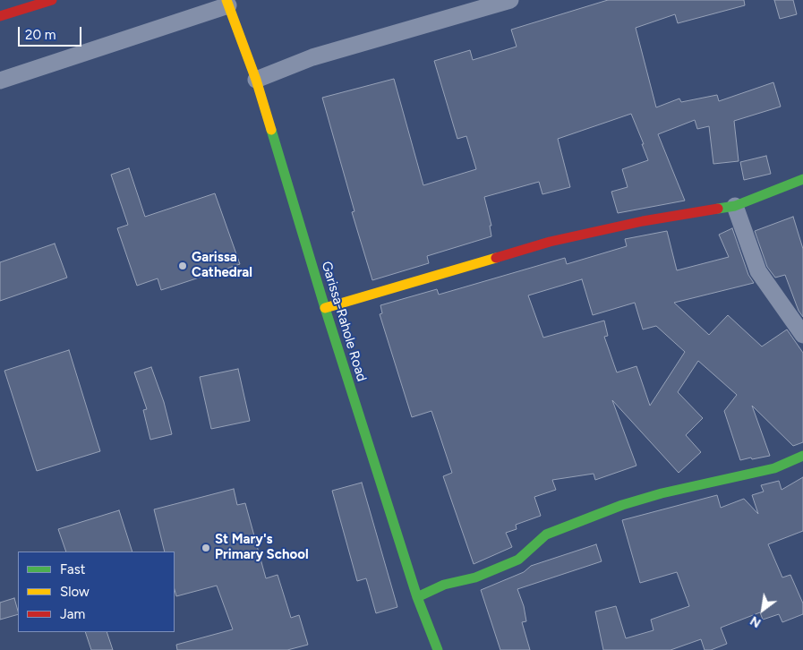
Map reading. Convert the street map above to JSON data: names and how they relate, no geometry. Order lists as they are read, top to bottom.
{
  "streets": {
    "main road": ["Garissa-Rahole Road"]
  },
  "places": ["Garissa Cathedral", "St Mary's Primary School"],
  "legend": ["Fast", "Slow", "Jam"],
  "scale_bar": "20 m",
  "north": "bottom left"
}
